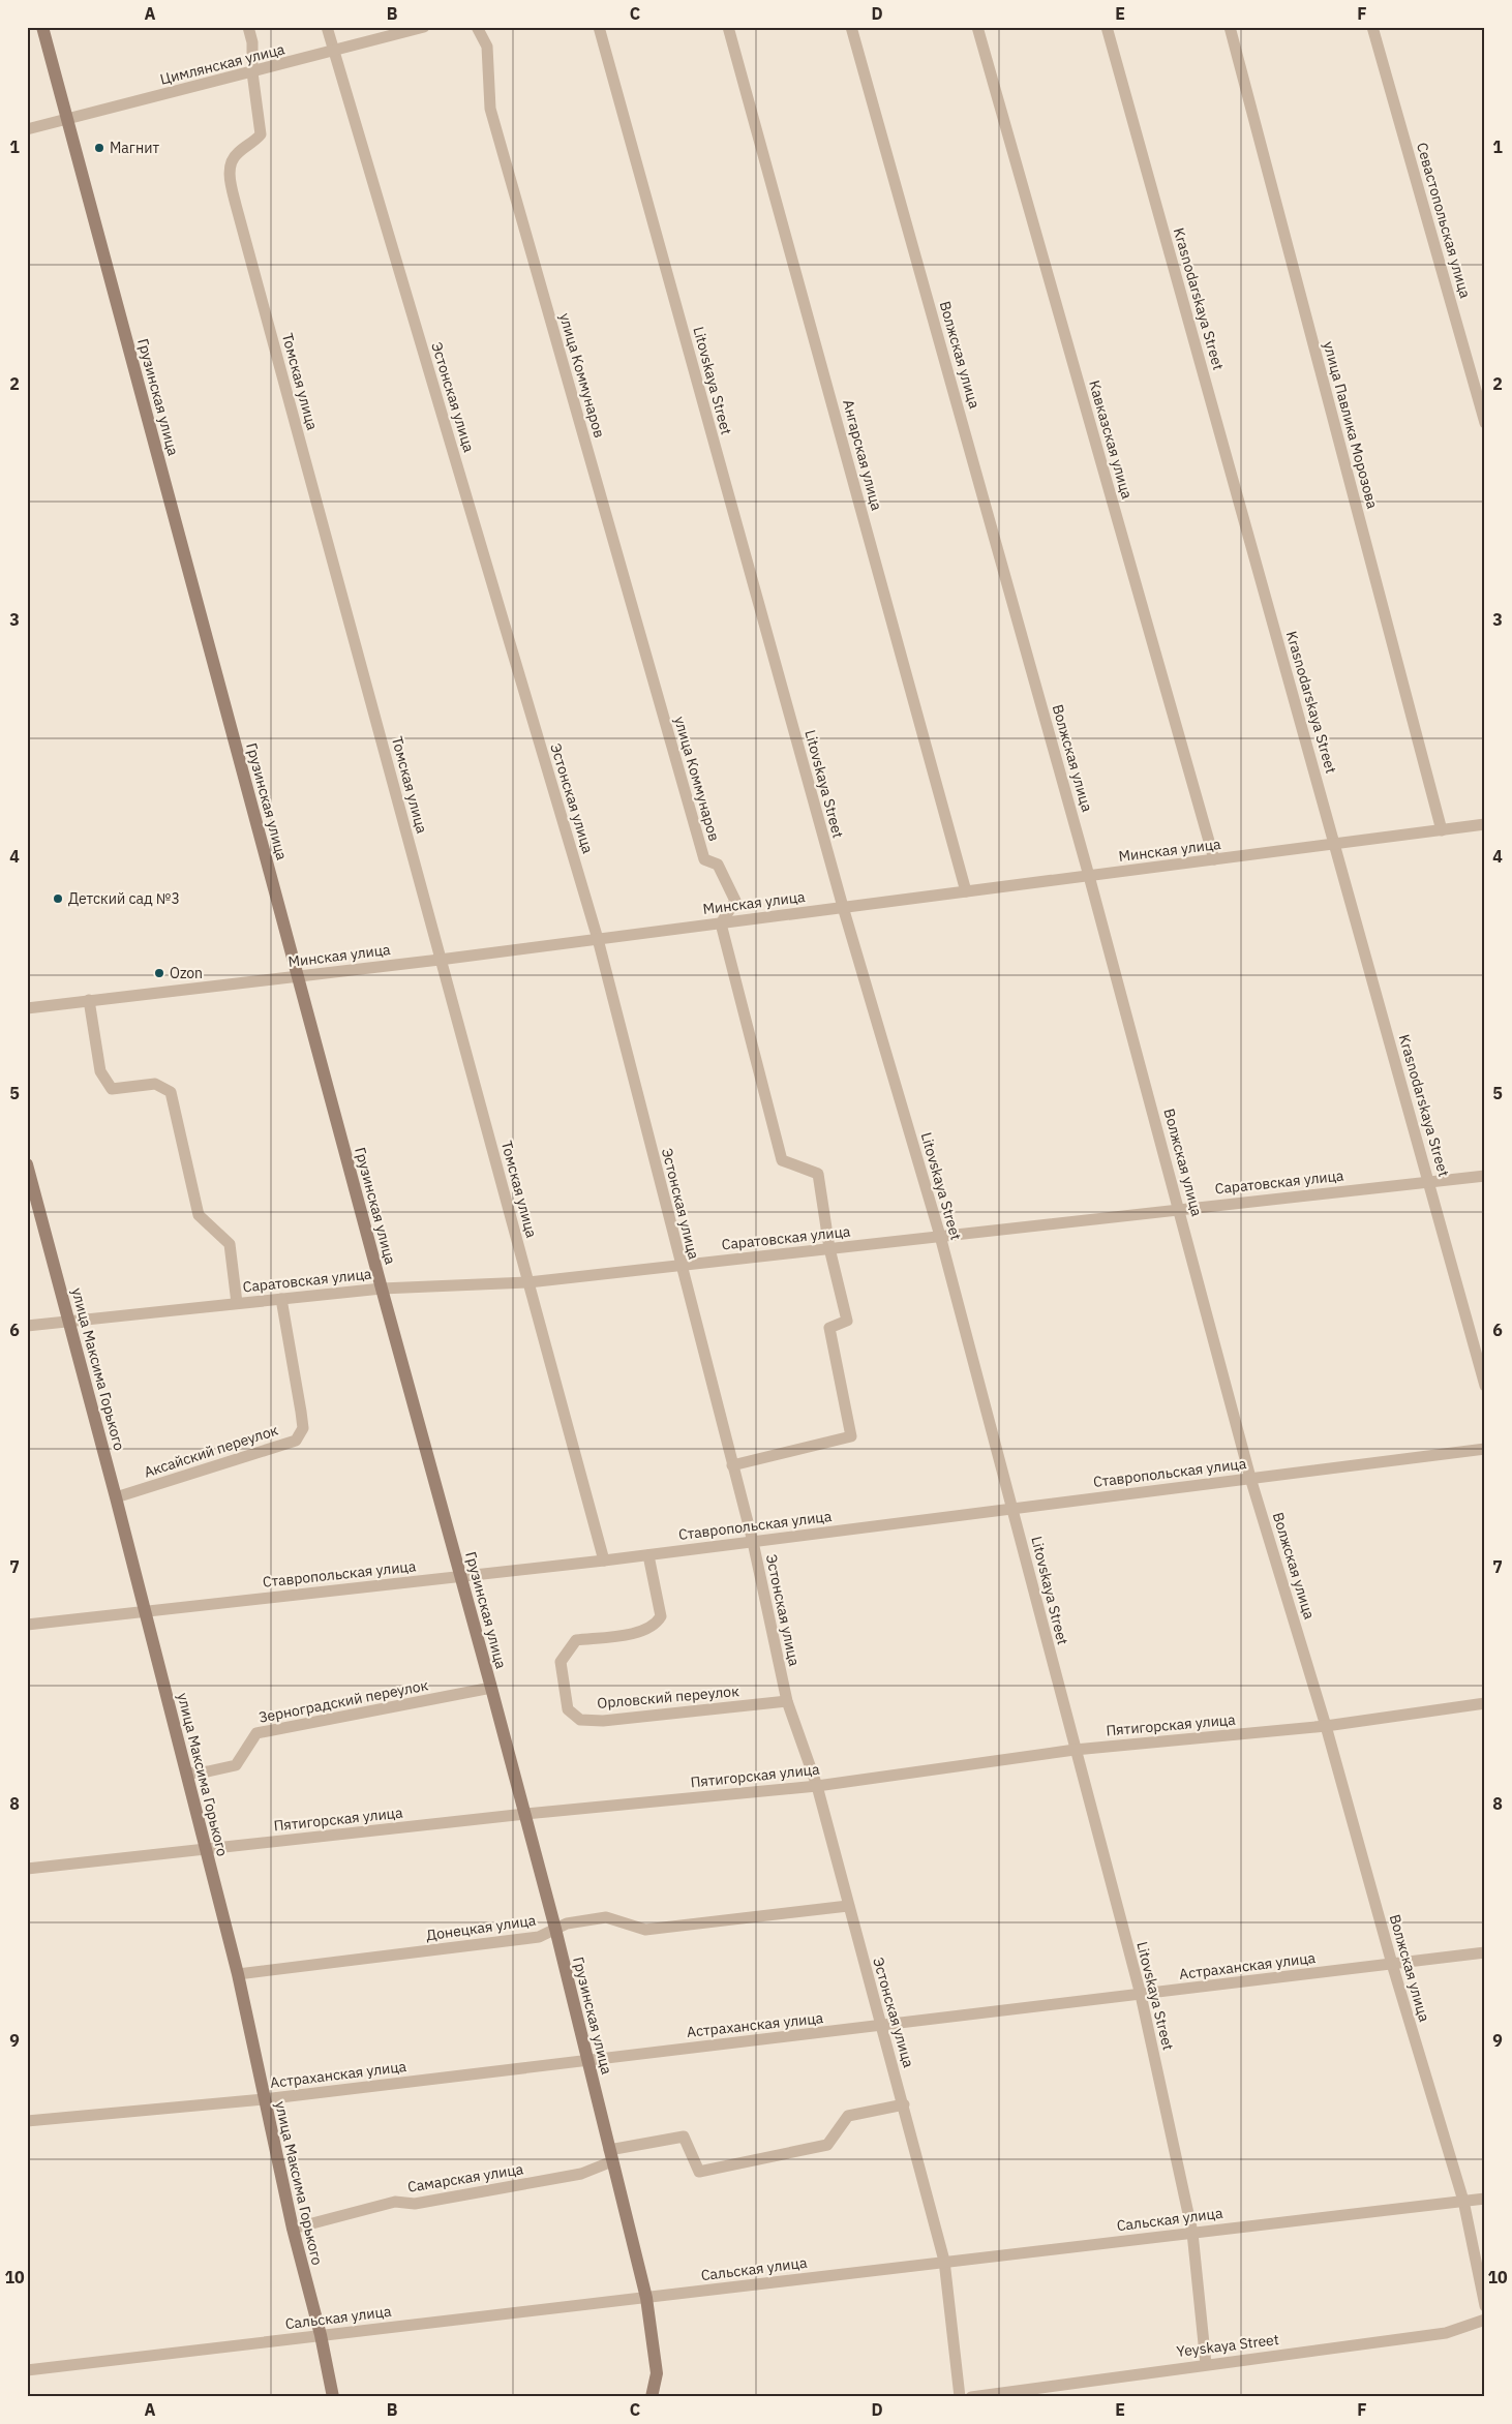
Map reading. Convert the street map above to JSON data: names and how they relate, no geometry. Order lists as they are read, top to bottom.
{
  "streets": {
    "main road": ["Грузинская улица", "улица Максима Горького"],
    "street": [
      "Цимлянская улица",
      "Севастопольская улица",
      "Krasnodarskaya Street",
      "Волжская улица",
      "улица Коммунаров",
      "Litovskaya Street",
      "Томская улица",
      "Эстонская улица",
      "улица Павлика Морозова",
      "Кавказская улица",
      "Ангарская улица",
      "Минская улица",
      "Саратовская улица",
      "Аксайский переулок",
      "Ставропольская улица",
      "Орловский переулок",
      "Зерноградский переулок",
      "Пятигорская улица",
      "Донецкая улица",
      "Астраханская улица",
      "Самарская улица",
      "Сальская улица",
      "Yeyskaya Street"
    ]
  },
  "crossings": [
    ["Цимлянская улица", "Томская улица"],
    ["Цимлянская улица", "Грузинская улица"],
    ["Цимлянская улица", "Эстонская улица"],
    ["Krasnodarskaya Street", "Минская улица"],
    ["Krasnodarskaya Street", "Саратовская улица"],
    ["Волжская улица", "Минская улица"],
    ["Волжская улица", "Саратовская улица"],
    ["Волжская улица", "Ставропольская улица"],
    ["Волжская улица", "Пятигорская улица"],
    ["Волжская улица", "Астраханская улица"],
    ["Волжская улица", "Сальская улица"],
    ["улица Коммунаров", "Минская улица"],
    ["Litovskaya Street", "Минская улица"],
    ["Litovskaya Street", "Саратовская улица"],
    ["Litovskaya Street", "Ставропольская улица"],
    ["Litovskaya Street", "Пятигорская улица"],
    ["Litovskaya Street", "Астраханская улица"],
    ["Litovskaya Street", "Сальская улица"],
    ["Litovskaya Street", "Yeyskaya Street"],
    ["Томская улица", "Минская улица"],
    ["Томская улица", "Саратовская улица"],
    ["Томская улица", "Ставропольская улица"],
    ["Грузинская улица", "Минская улица"],
    ["Грузинская улица", "Саратовская улица"],
    ["Грузинская улица", "Ставропольская улица"],
    ["Грузинская улица", "Зерноградский переулок"],
    ["Грузинская улица", "Пятигорская улица"],
    ["Грузинская улица", "Донецкая улица"],
    ["Грузинская улица", "Астраханская улица"],
    ["Грузинская улица", "Самарская улица"],
    ["Грузинская улица", "Сальская улица"],
    ["Эстонская улица", "Минская улица"],
    ["Эстонская улица", "Саратовская улица"],
    ["Эстонская улица", "Ставропольская улица"],
    ["Эстонская улица", "Орловский переулок"],
    ["Эстонская улица", "Пятигорская улица"],
    ["Эстонская улица", "Донецкая улица"],
    ["Эстонская улица", "Астраханская улица"],
    ["Эстонская улица", "Самарская улица"],
    ["Эстонская улица", "Сальская улица"],
    ["улица Павлика Морозова", "Минская улица"],
    ["Кавказская улица", "Минская улица"],
    ["Ангарская улица", "Минская улица"],
    ["Саратовская улица", "улица Максима Горького"],
    ["Саратовская улица", "Аксайский переулок"],
    ["улица Максима Горького", "Аксайский переулок"],
    ["улица Максима Горького", "Ставропольская улица"],
    ["улица Максима Горького", "Зерноградский переулок"],
    ["улица Максима Горького", "Пятигорская улица"],
    ["улица Максима Горького", "Донецкая улица"],
    ["улица Максима Горького", "Астраханская улица"],
    ["улица Максима Горького", "Самарская улица"],
    ["улица Максима Горького", "Сальская улица"],
    ["Ставропольская улица", "Орловский переулок"]
  ],
  "places": ["Магнит", "Детский сад №3", "Ozon"],
  "grid": {
    "columns": [
      "A",
      "B",
      "C",
      "D",
      "E",
      "F"
    ],
    "rows": [
      "1",
      "2",
      "3",
      "4",
      "5",
      "6",
      "7",
      "8",
      "9",
      "10"
    ]
  }
}
